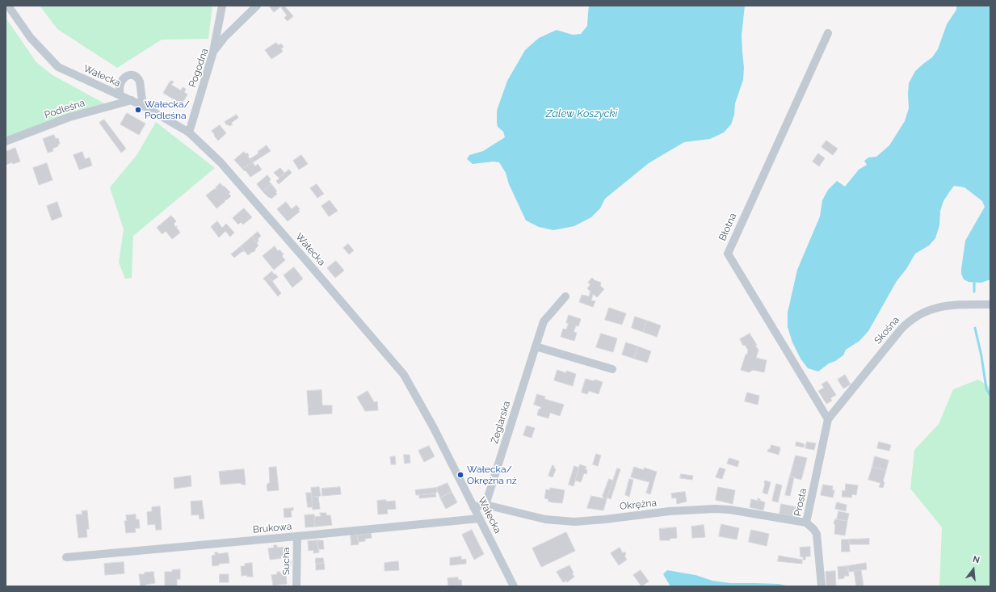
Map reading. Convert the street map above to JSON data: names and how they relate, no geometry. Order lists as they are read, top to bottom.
{
  "streets": {
    "street": [
      "Pogodna",
      "Wałecka",
      "Podleśna",
      "Błotna",
      "Skośna",
      "Żeglarska",
      "Prosta",
      "Okrężna",
      "Brukowa",
      "Sucha"
    ]
  },
  "crossings": [
    ["Pogodna", "Wałecka"],
    ["Wałecka", "Podleśna"],
    ["Wałecka", "Okrężna"],
    ["Wałecka", "Brukowa"],
    ["Błotna", "Skośna"],
    ["Błotna", "Prosta"],
    ["Skośna", "Prosta"],
    ["Żeglarska", "Okrężna"],
    ["Prosta", "Okrężna"],
    ["Brukowa", "Sucha"]
  ],
  "water": ["Zalew Koszycki"],
  "places": ["Wałecka/ Podleśna", "Wałecka/ Okrężna nż"],
  "north": "top"
}
